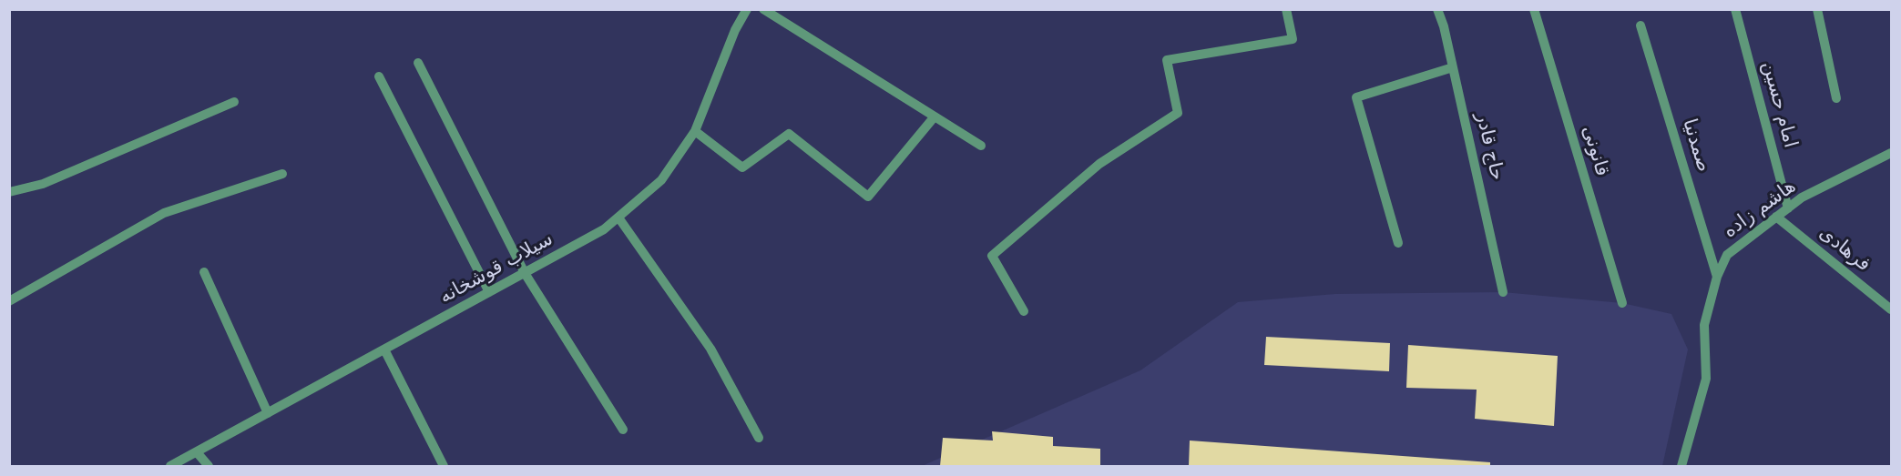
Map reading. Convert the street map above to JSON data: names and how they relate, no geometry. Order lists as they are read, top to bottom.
{
  "streets": {
    "street": [
      "امام حسین",
      "صمدنیا",
      "حاج قادر",
      "قانونی",
      "هاشم زاده",
      "فرهادی",
      "سیلاب قوشخانه"
    ]
  },
  "crossings": [
    ["امام حسین", "هاشم زاده"],
    ["صمدنیا", "هاشم زاده"],
    ["هاشم زاده", "فرهادی"]
  ]
}
